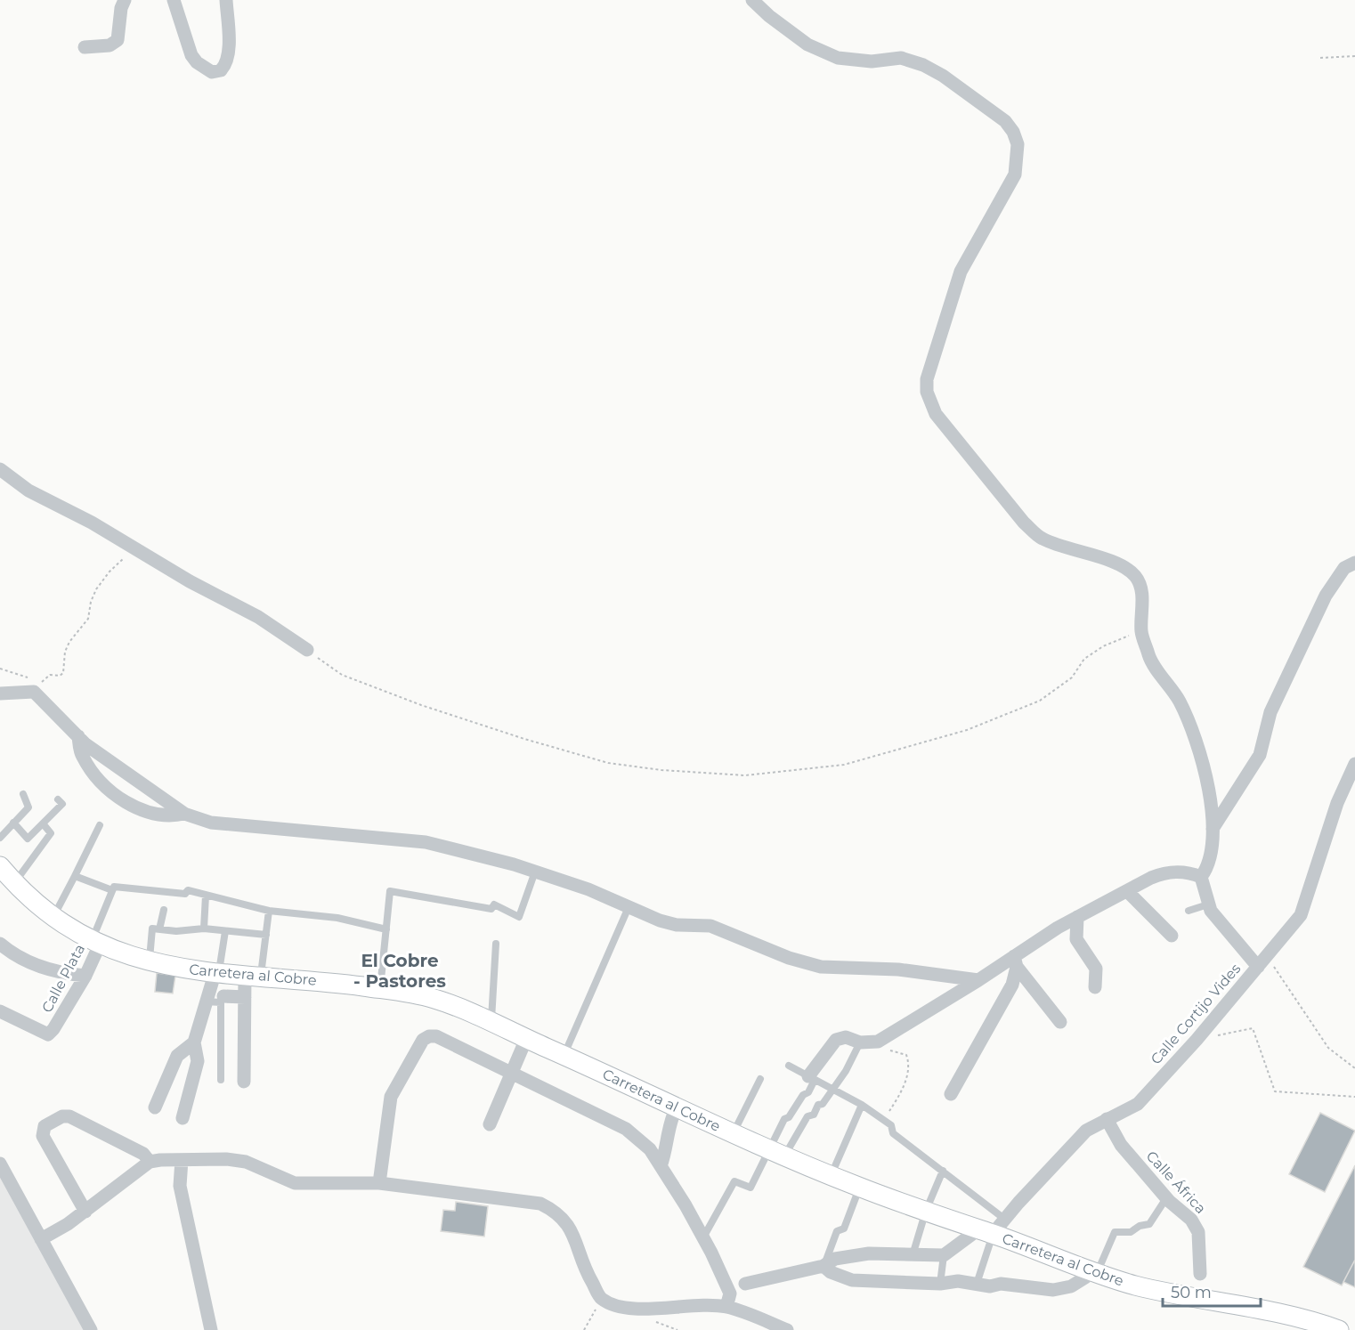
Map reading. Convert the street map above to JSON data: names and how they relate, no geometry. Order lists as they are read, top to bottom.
{
  "streets": {
    "street": [
      "Carretera al Cobre",
      "Calle Plata",
      "Calle Cortijo Vides",
      "Calle África"
    ]
  },
  "crossings": [
    ["Carretera al Cobre", "Calle Plata"],
    ["Carretera al Cobre", "Calle Cortijo Vides"],
    ["Calle Cortijo Vides", "Calle África"]
  ],
  "districts": ["El Cobre - Pastores"],
  "scale_bar": "50 m"
}
